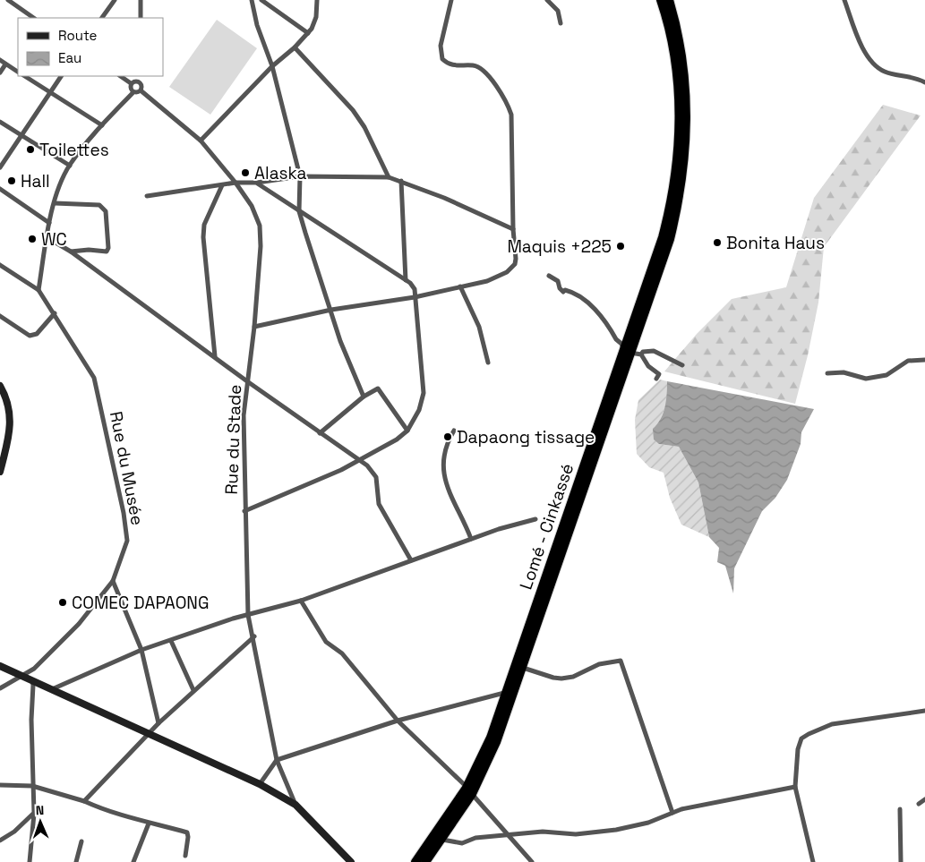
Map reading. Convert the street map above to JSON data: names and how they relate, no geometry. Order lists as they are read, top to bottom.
{
  "streets": {
    "highway": ["Lomé - Cinkassé"],
    "street": ["Rue du Stade", "Rue du Musée"]
  },
  "places": [
    "Toilettes",
    "Alaska",
    "Hall",
    "WC",
    "Bonita Haus",
    "Maquis +225",
    "Dapaong tissage",
    "COMEC DAPAONG"
  ],
  "legend": ["Route", "Eau"],
  "north": "top"
}
